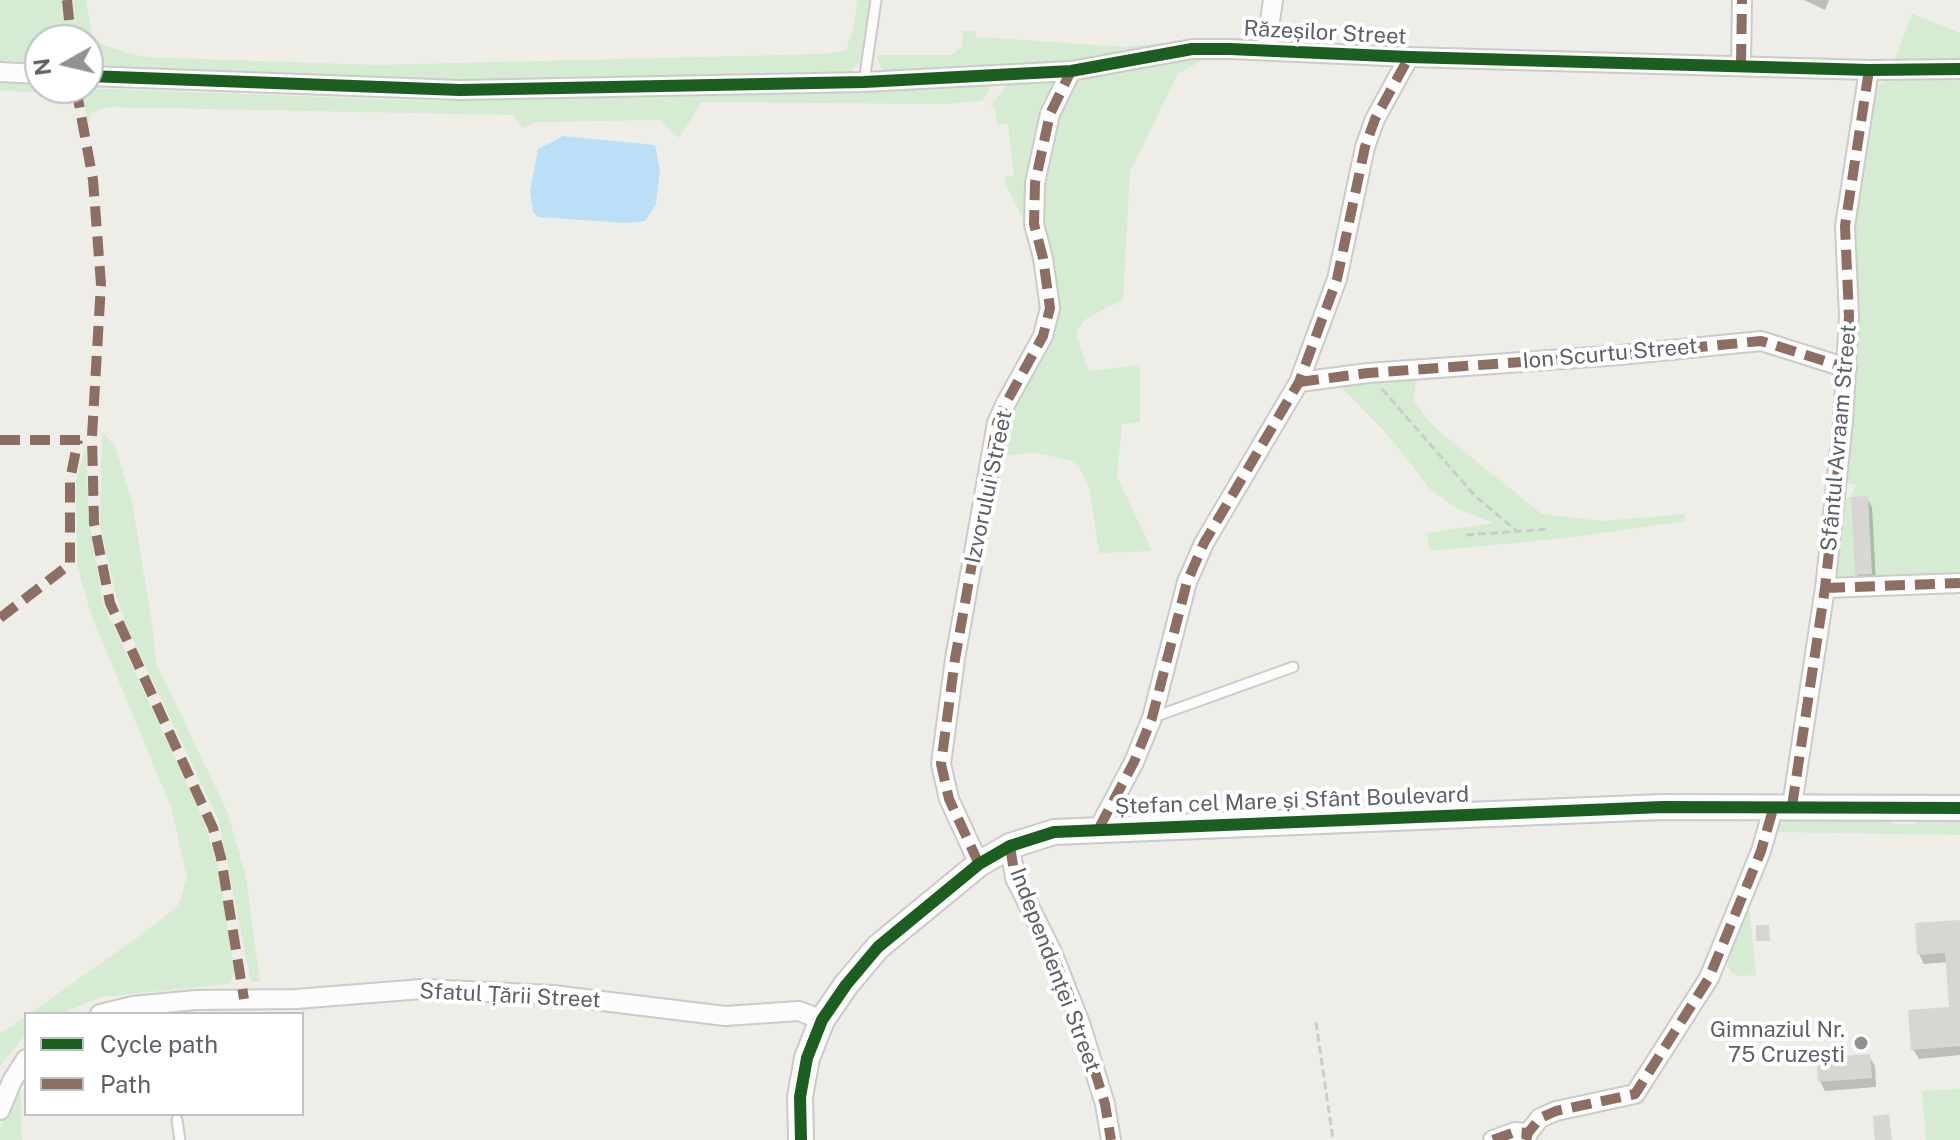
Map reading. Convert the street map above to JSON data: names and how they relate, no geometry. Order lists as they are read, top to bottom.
{
  "streets": {
    "street": [
      "Răzeșilor Street",
      "Ion Scurtu Street",
      "Sfântul Avraam Street",
      "Izvorului Street",
      "Ștefan cel Mare și Sfânt Boulevard",
      "Independenței Street",
      "Sfatul Țării Street"
    ]
  },
  "crossings": [
    ["Răzeșilor Street", "Sfântul Avraam Street"],
    ["Răzeșilor Street", "Izvorului Street"],
    ["Ion Scurtu Street", "Sfântul Avraam Street"],
    ["Sfântul Avraam Street", "Ștefan cel Mare și Sfânt Boulevard"],
    ["Izvorului Street", "Ștefan cel Mare și Sfânt Boulevard"],
    ["Ștefan cel Mare și Sfânt Boulevard", "Independenței Street"],
    ["Ștefan cel Mare și Sfânt Boulevard", "Sfatul Țării Street"]
  ],
  "places": ["Gimnaziul Nr. 75 Cruzești"],
  "legend": ["Cycle path", "Path"],
  "north": "left"
}
